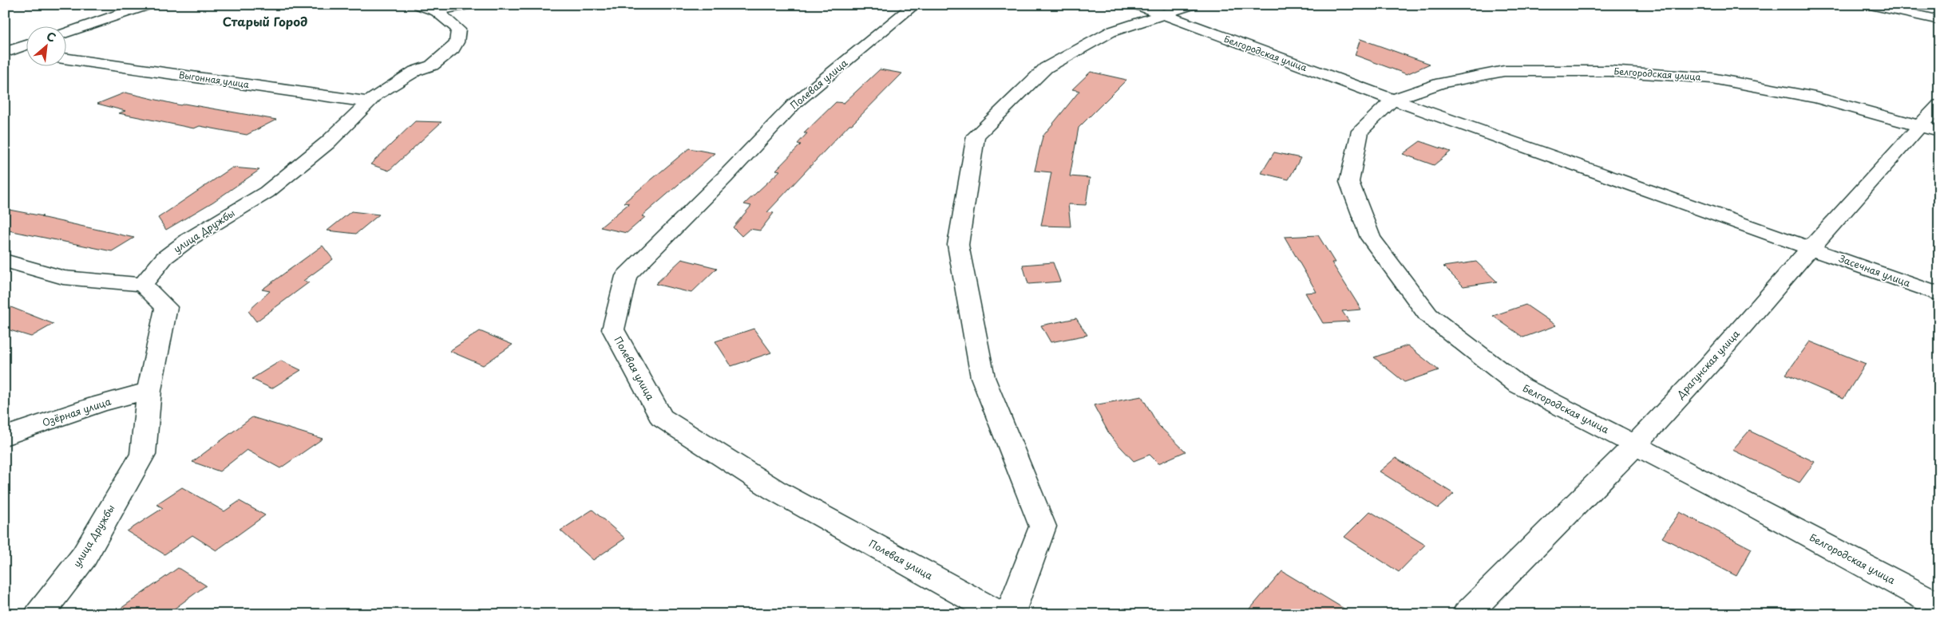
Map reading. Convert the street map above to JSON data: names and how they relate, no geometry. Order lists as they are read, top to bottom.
{
  "streets": {
    "street": [
      "Белгородская улица",
      "Выгонная улица",
      "Полевая улица",
      "улица Дружбы",
      "Засечная улица",
      "Драгунская улица",
      "Озёрная улица"
    ]
  },
  "crossings": [
    ["Белгородская улица", "Засечная улица"],
    ["Белгородская улица", "Драгунская улица"],
    ["Выгонная улица", "улица Дружбы"],
    ["улица Дружбы", "Озёрная улица"],
    ["Засечная улица", "Драгунская улица"]
  ],
  "districts": ["Старый Город"],
  "north": "top right"
}
